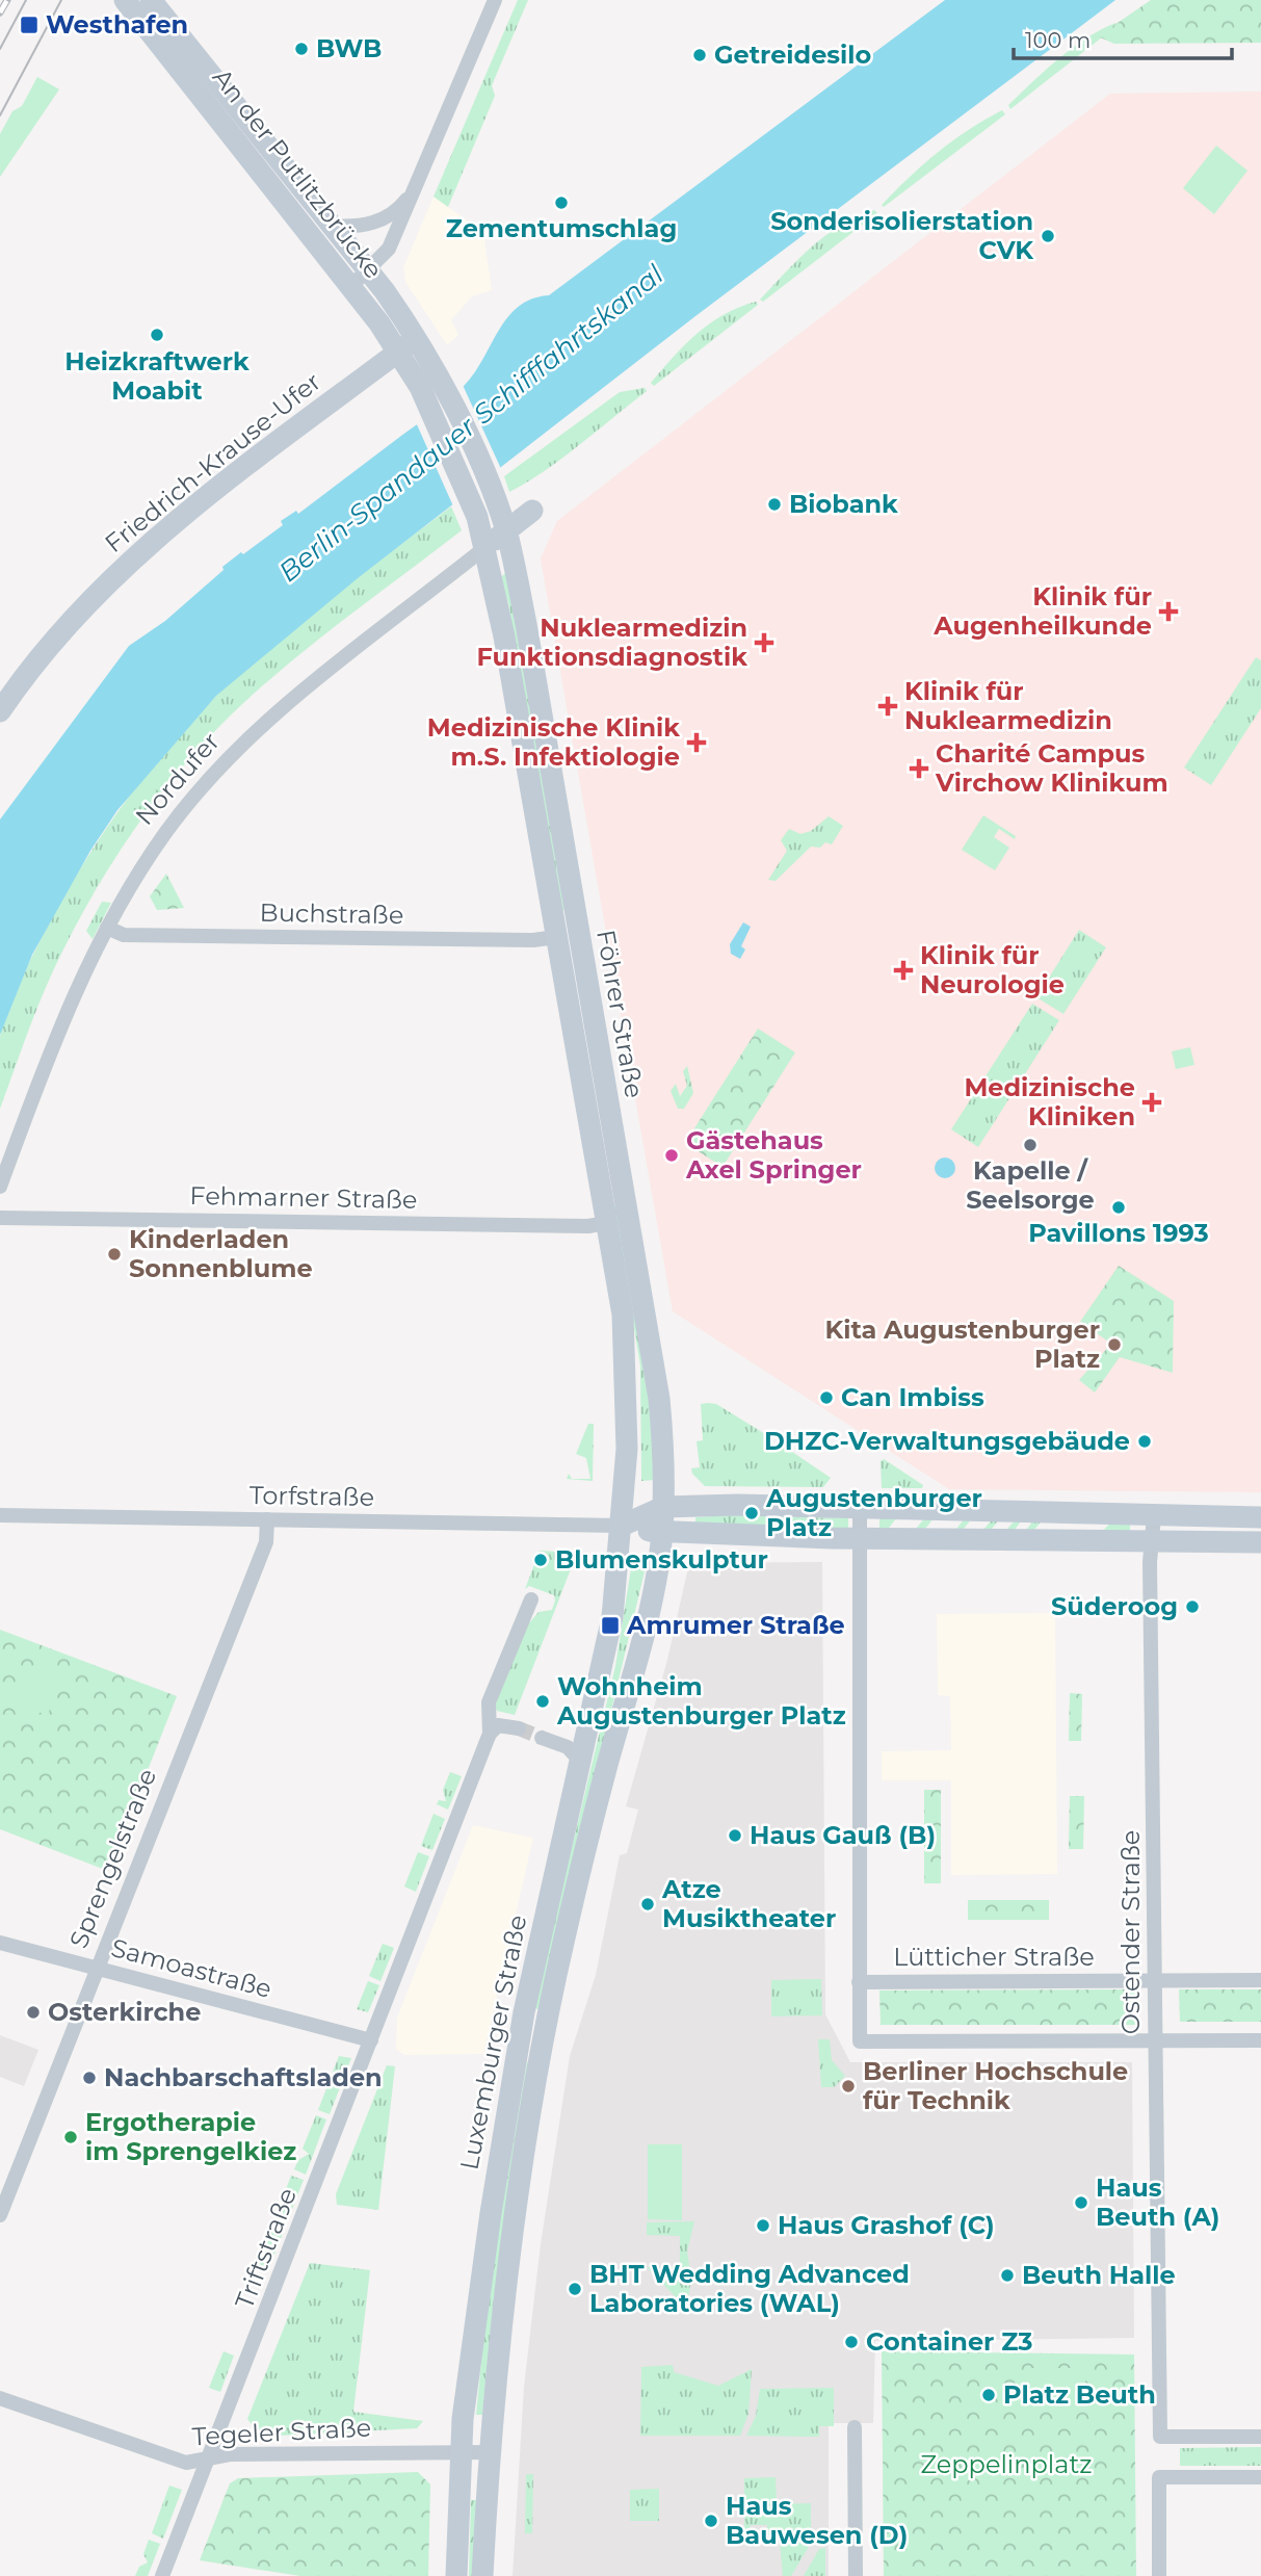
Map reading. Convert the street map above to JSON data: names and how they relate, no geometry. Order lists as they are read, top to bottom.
{
  "streets": {
    "main road": [
      "An der Putlitzbrücke",
      "Friedrich-Krause-Ufer",
      "Nordufer",
      "Föhrer Straße",
      "Luxemburger Straße"
    ],
    "street": [
      "Buchstraße",
      "Fehmarner Straße",
      "Torfstraße",
      "Sprengelstraße",
      "Ostender Straße",
      "Lütticher Straße",
      "Samoastraße",
      "Triftstraße",
      "Tegeler Straße"
    ]
  },
  "crossings": [
    ["An der Putlitzbrücke", "Friedrich-Krause-Ufer"],
    ["An der Putlitzbrücke", "Föhrer Straße"],
    ["Nordufer", "Buchstraße"],
    ["Nordufer", "Föhrer Straße"],
    ["Buchstraße", "Föhrer Straße"],
    ["Föhrer Straße", "Fehmarner Straße"],
    ["Föhrer Straße", "Torfstraße"],
    ["Föhrer Straße", "Luxemburger Straße"],
    ["Torfstraße", "Sprengelstraße"],
    ["Torfstraße", "Luxemburger Straße"],
    ["Sprengelstraße", "Samoastraße"],
    ["Ostender Straße", "Lütticher Straße"],
    ["Samoastraße", "Triftstraße"],
    ["Luxemburger Straße", "Tegeler Straße"],
    ["Triftstraße", "Tegeler Straße"]
  ],
  "water": ["Berlin-Spandauer Schifffahrtskanal"],
  "parks": ["Zeppelinplatz"],
  "places": {
    "transit": ["Westhafen", "Amrumer Straße"],
    "other": [
      "BWB",
      "Getreidesilo",
      "Zementumschlag",
      "Sonderisolierstation CVK",
      "Heizkraftwerk Moabit",
      "Biobank",
      "Kapelle / Seelsorge",
      "Gästehaus Axel Springer",
      "Pavillons 1993",
      "Kinderladen Sonnenblume",
      "Kita Augustenburger Platz",
      "Can Imbiss",
      "DHZC-Verwaltungsgebäude",
      "Augustenburger Platz",
      "Blumenskulptur",
      "Süderoog",
      "Wohnheim Augustenburger Platz",
      "Haus Gauß (B)",
      "Atze Musiktheater",
      "Osterkirche",
      "Nachbarschaftsladen",
      "Berliner Hochschule für Technik",
      "Ergotherapie im Sprengelkiez",
      "Haus Beuth (A)",
      "Haus Grashof (C)",
      "Beuth Halle",
      "BHT Wedding Advanced Laboratories (WAL)",
      "Container Z3",
      "Platz Beuth",
      "Haus Bauwesen (D)"
    ],
    "health": [
      "Klinik für Augenheilkunde",
      "Nuklearmedizin Funktionsdiagnostik",
      "Klinik für Nuklearmedizin",
      "Medizinische Klinik m.S. Infektiologie",
      "Charité Campus Virchow Klinikum",
      "Klinik für Neurologie",
      "Medizinische Kliniken"
    ]
  },
  "scale_bar": "100 m"
}
